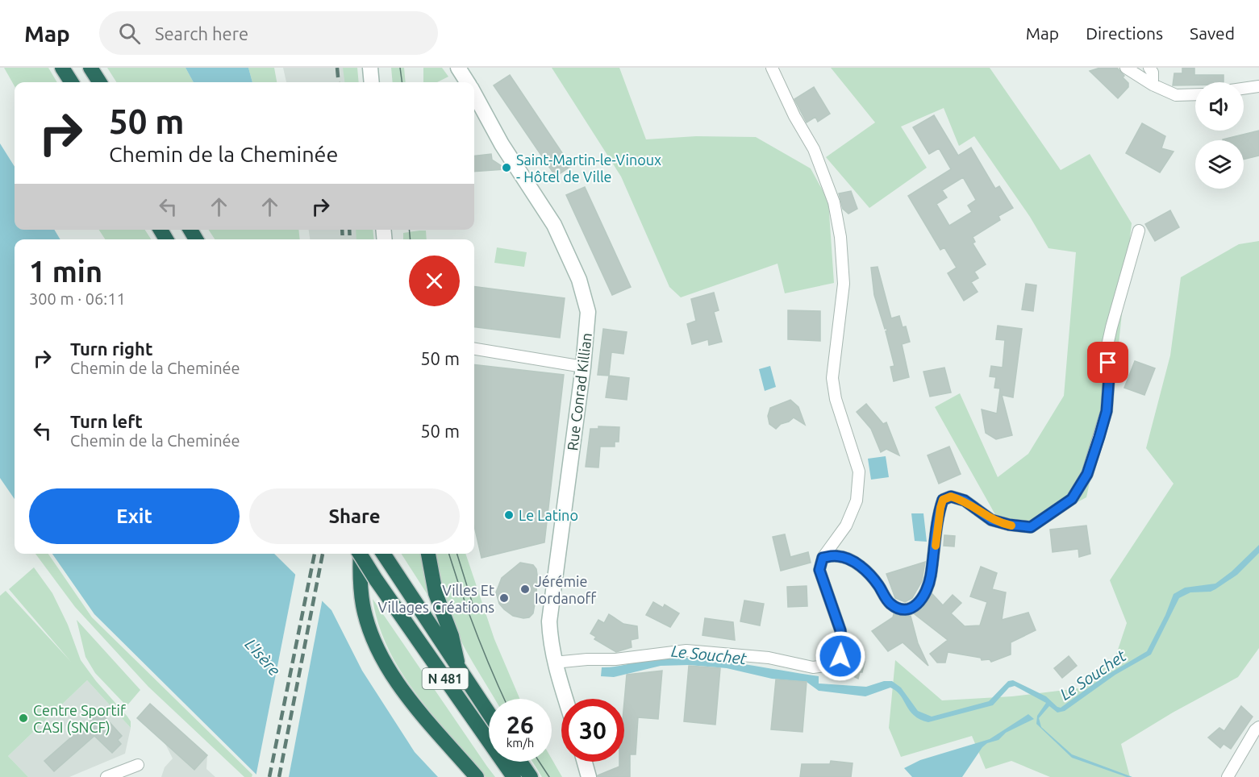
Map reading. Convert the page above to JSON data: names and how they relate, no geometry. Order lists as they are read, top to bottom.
{
  "streets": {
    "highway": ["N 481"],
    "street": ["Rue Conrad Killian"]
  },
  "water": ["Le Souchet", "L'Isère"],
  "places": [
    "Saint-Martin-le-Vinoux - Hôtel de Ville",
    "Le Latino",
    "Jérémie Iordanoff",
    "Villes Et Villages Créations",
    "Centre Sportif CASI (SNCF)"
  ],
  "page": {
    "header": "Map",
    "search": "Search here",
    "nav": ["Map", "Directions", "Saved"],
    "turn": ["50 m", "Chemin de la Cheminée"],
    "heading": ["1 min", "300 m · 06:11"],
    "list": [
      {
        "name": "Turn right",
        "note": "Chemin de la Cheminée",
        "value": "50 m"
      },
      {
        "name": "Turn left",
        "note": "Chemin de la Cheminée",
        "value": "50 m"
      }
    ],
    "buttons": ["Exit", "Share"],
    "speed": "26 km/h",
    "limit": "30"
  }
}
